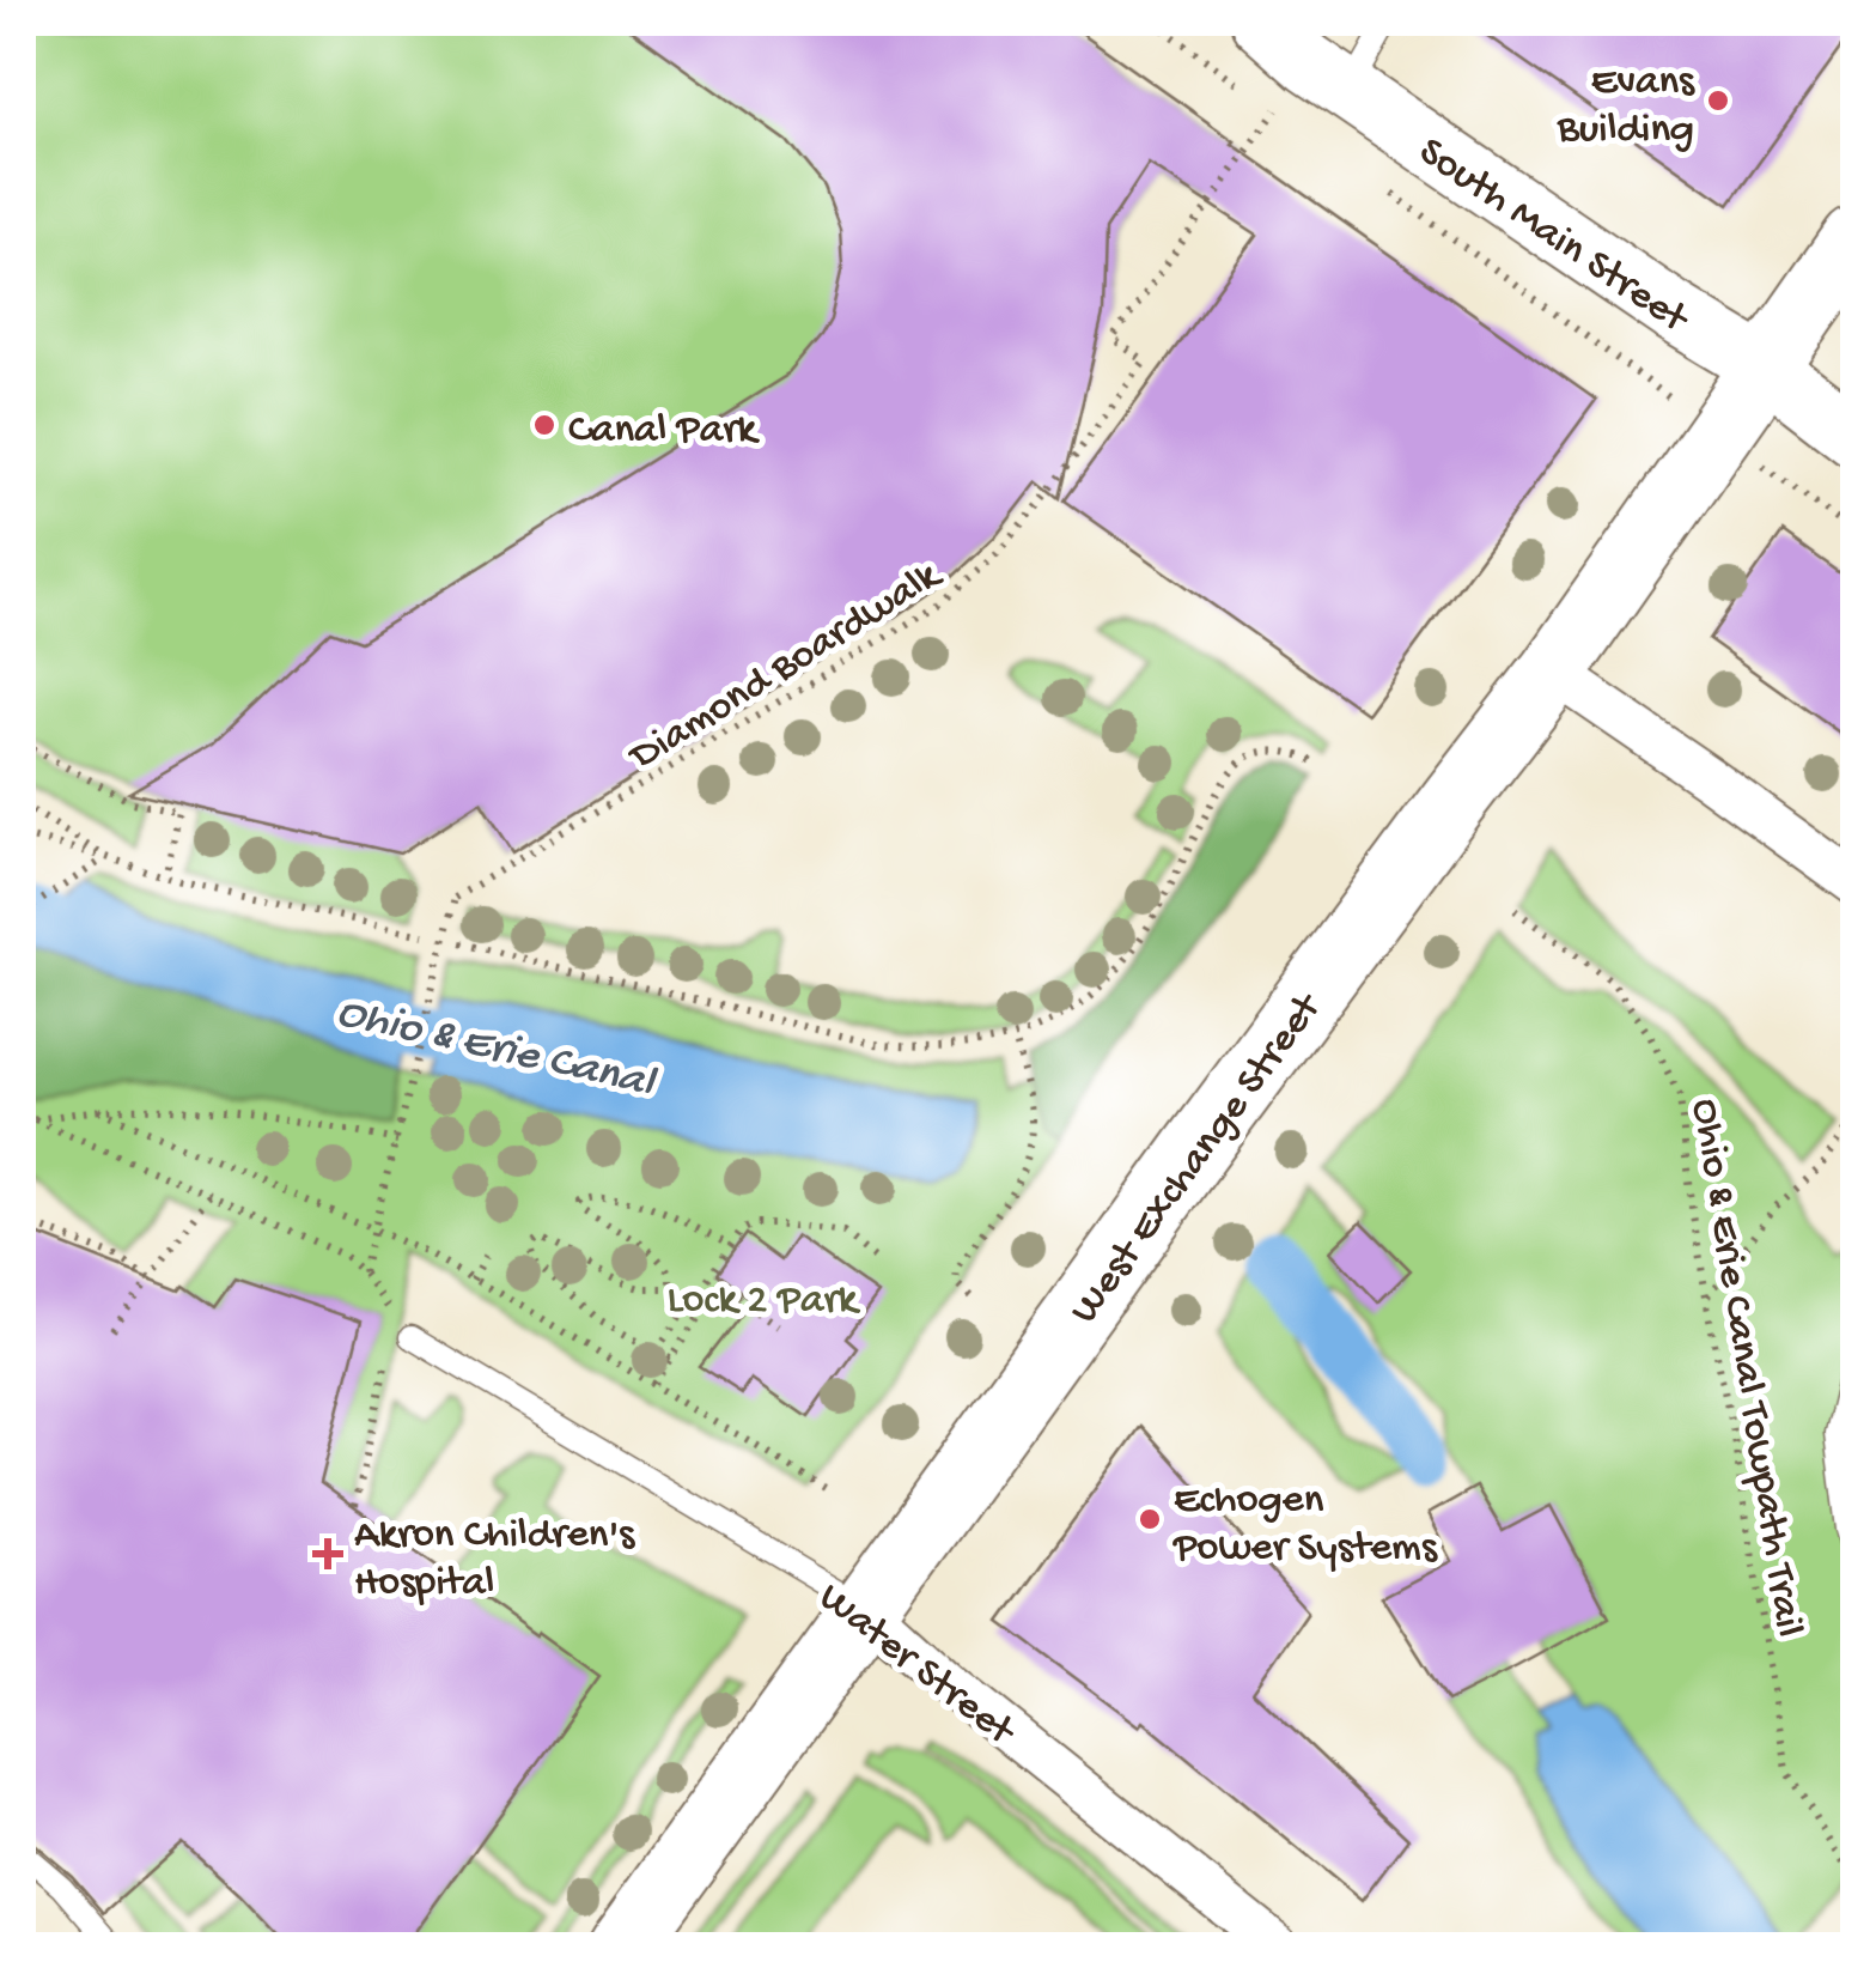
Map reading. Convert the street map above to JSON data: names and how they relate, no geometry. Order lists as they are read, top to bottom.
{
  "streets": {
    "main road": ["South Main Street", "West Exchange Street"],
    "street": ["Water Street"],
    "path": ["Diamond Boardwalk", "Ohio & Erie Canal Towpath Trail"]
  },
  "crossings": [
    ["South Main Street", "West Exchange Street"],
    ["West Exchange Street", "Water Street"]
  ],
  "water": ["Ohio & Erie Canal"],
  "parks": ["Lock 2 Park"],
  "places": {
    "other": ["Evans Building", "Canal Park", "Echogen Power Systems"],
    "health": ["Akron Children's Hospital"]
  }
}
